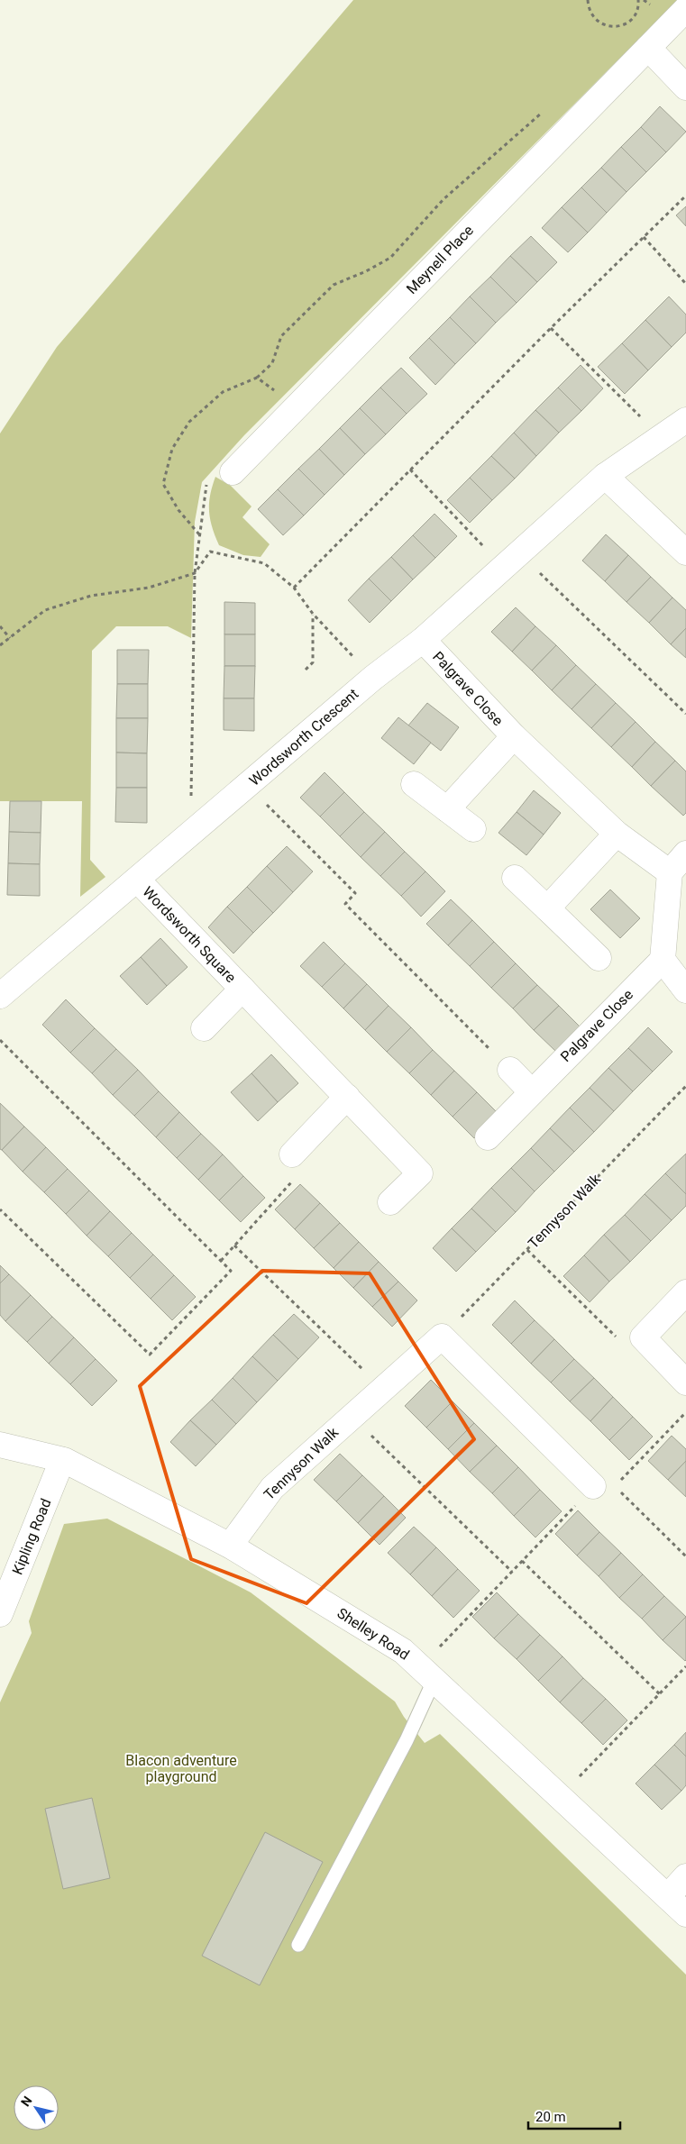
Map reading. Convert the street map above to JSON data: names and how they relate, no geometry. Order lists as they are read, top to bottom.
{
  "streets": {
    "street": [
      "Meynell Place",
      "Palgrave Close",
      "Wordsworth Crescent",
      "Wordsworth Square",
      "Tennyson Walk",
      "Kipling Road",
      "Shelley Road"
    ]
  },
  "crossings": [
    ["Palgrave Close", "Wordsworth Crescent"],
    ["Wordsworth Crescent", "Wordsworth Square"],
    ["Tennyson Walk", "Shelley Road"],
    ["Kipling Road", "Shelley Road"]
  ],
  "parks": ["Blacon adventure playground"],
  "scale_bar": "20 m",
  "north": "top left"
}
